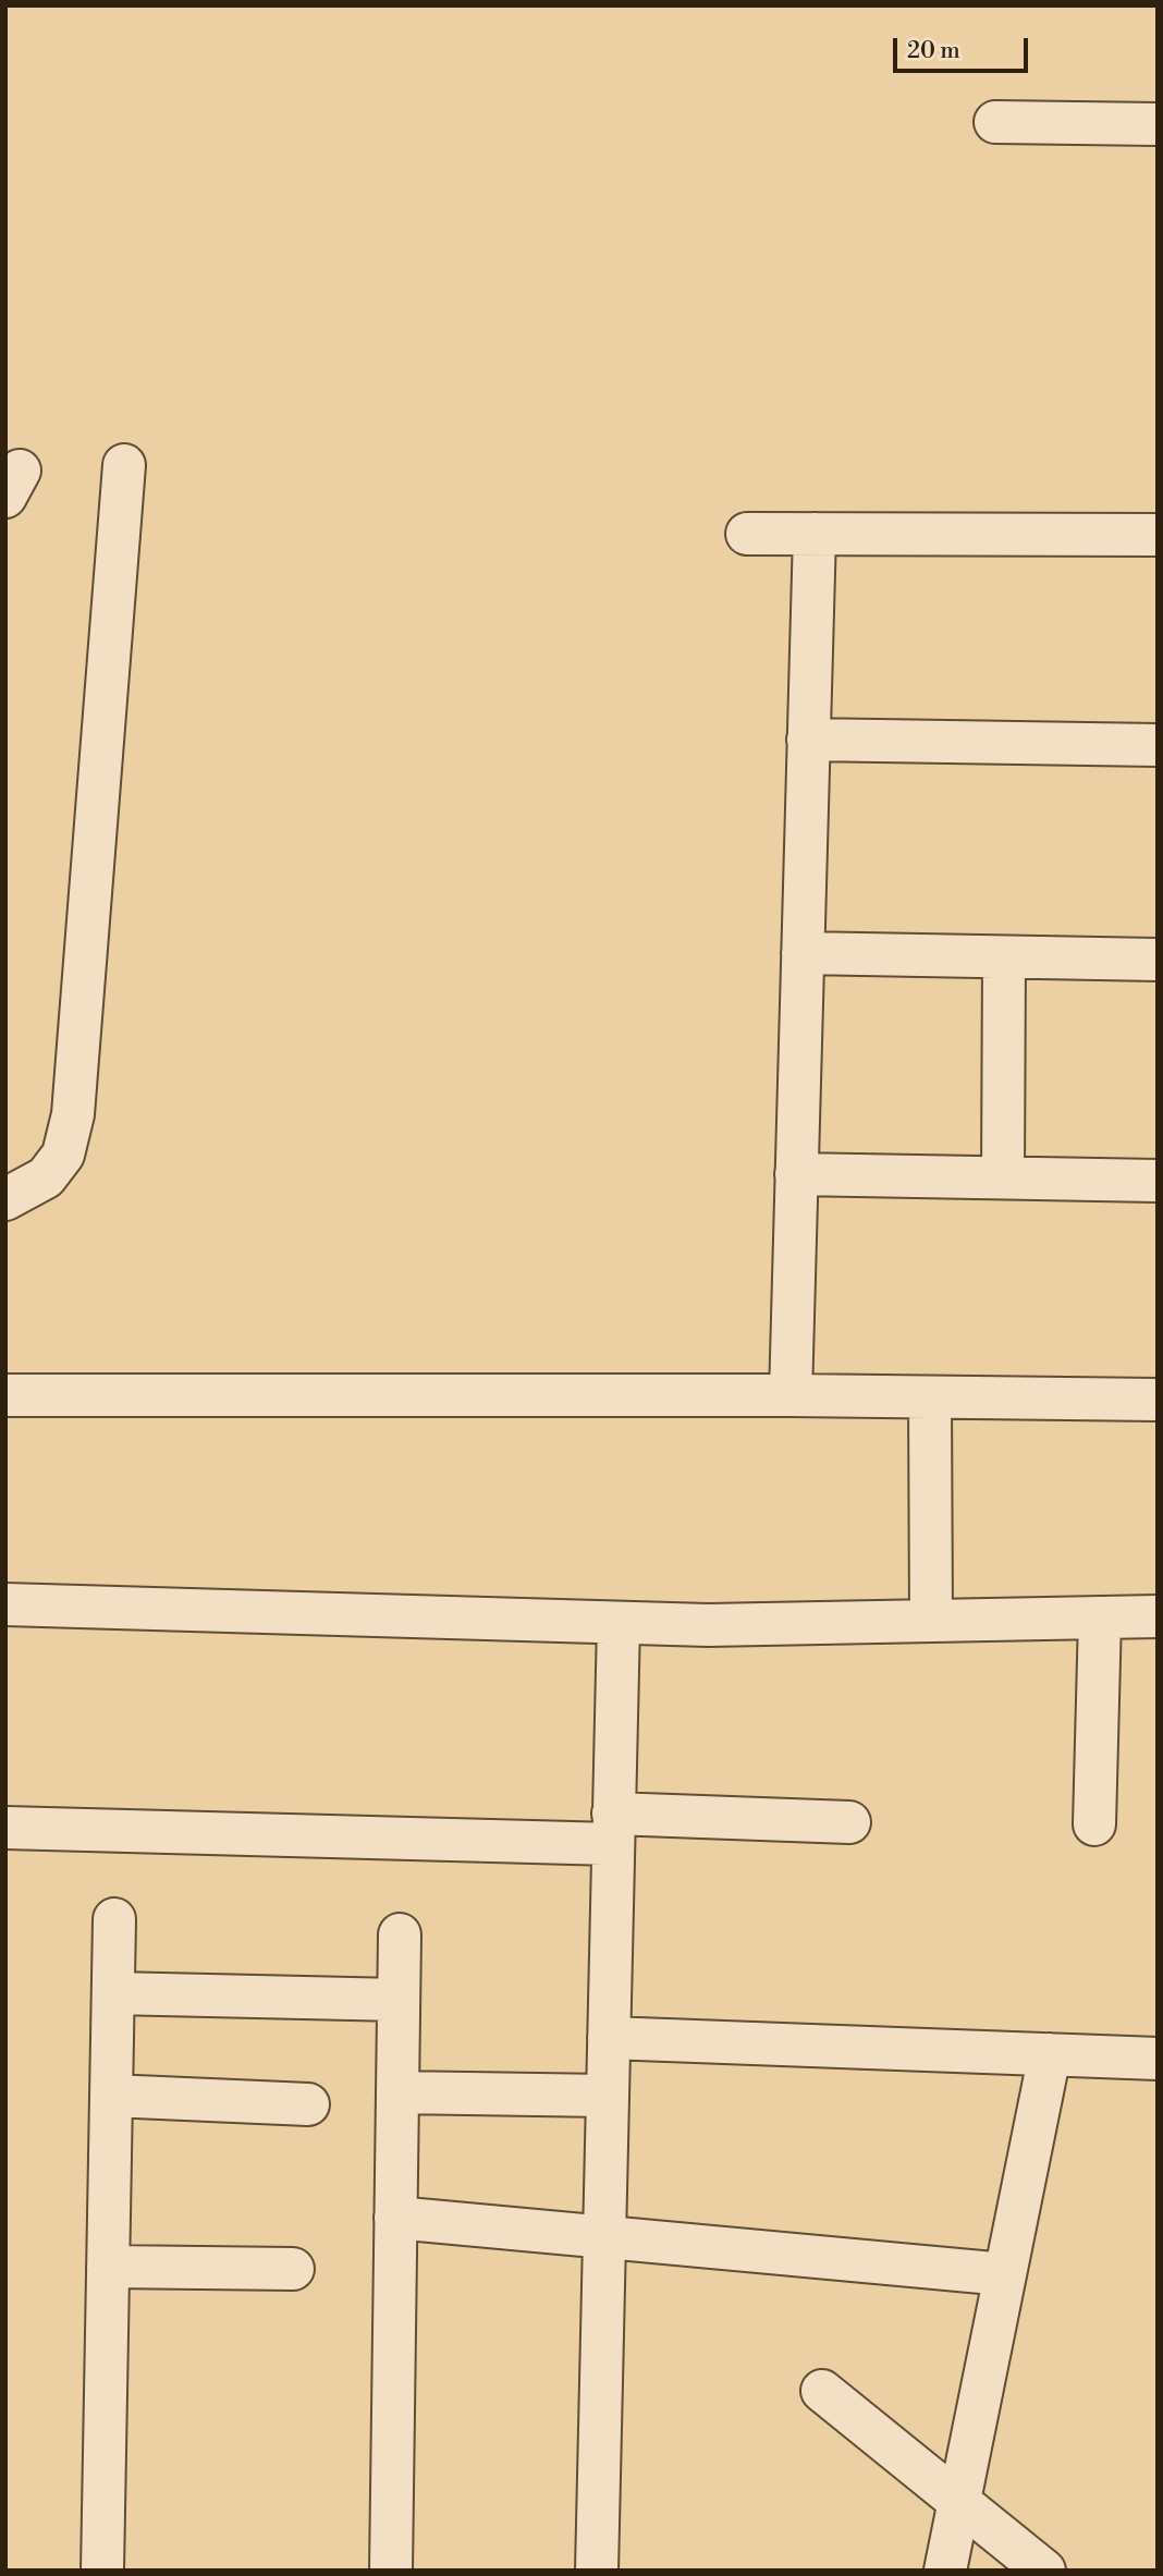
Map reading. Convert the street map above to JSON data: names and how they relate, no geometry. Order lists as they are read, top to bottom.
{
  "scale_bar": "20 m"
}
